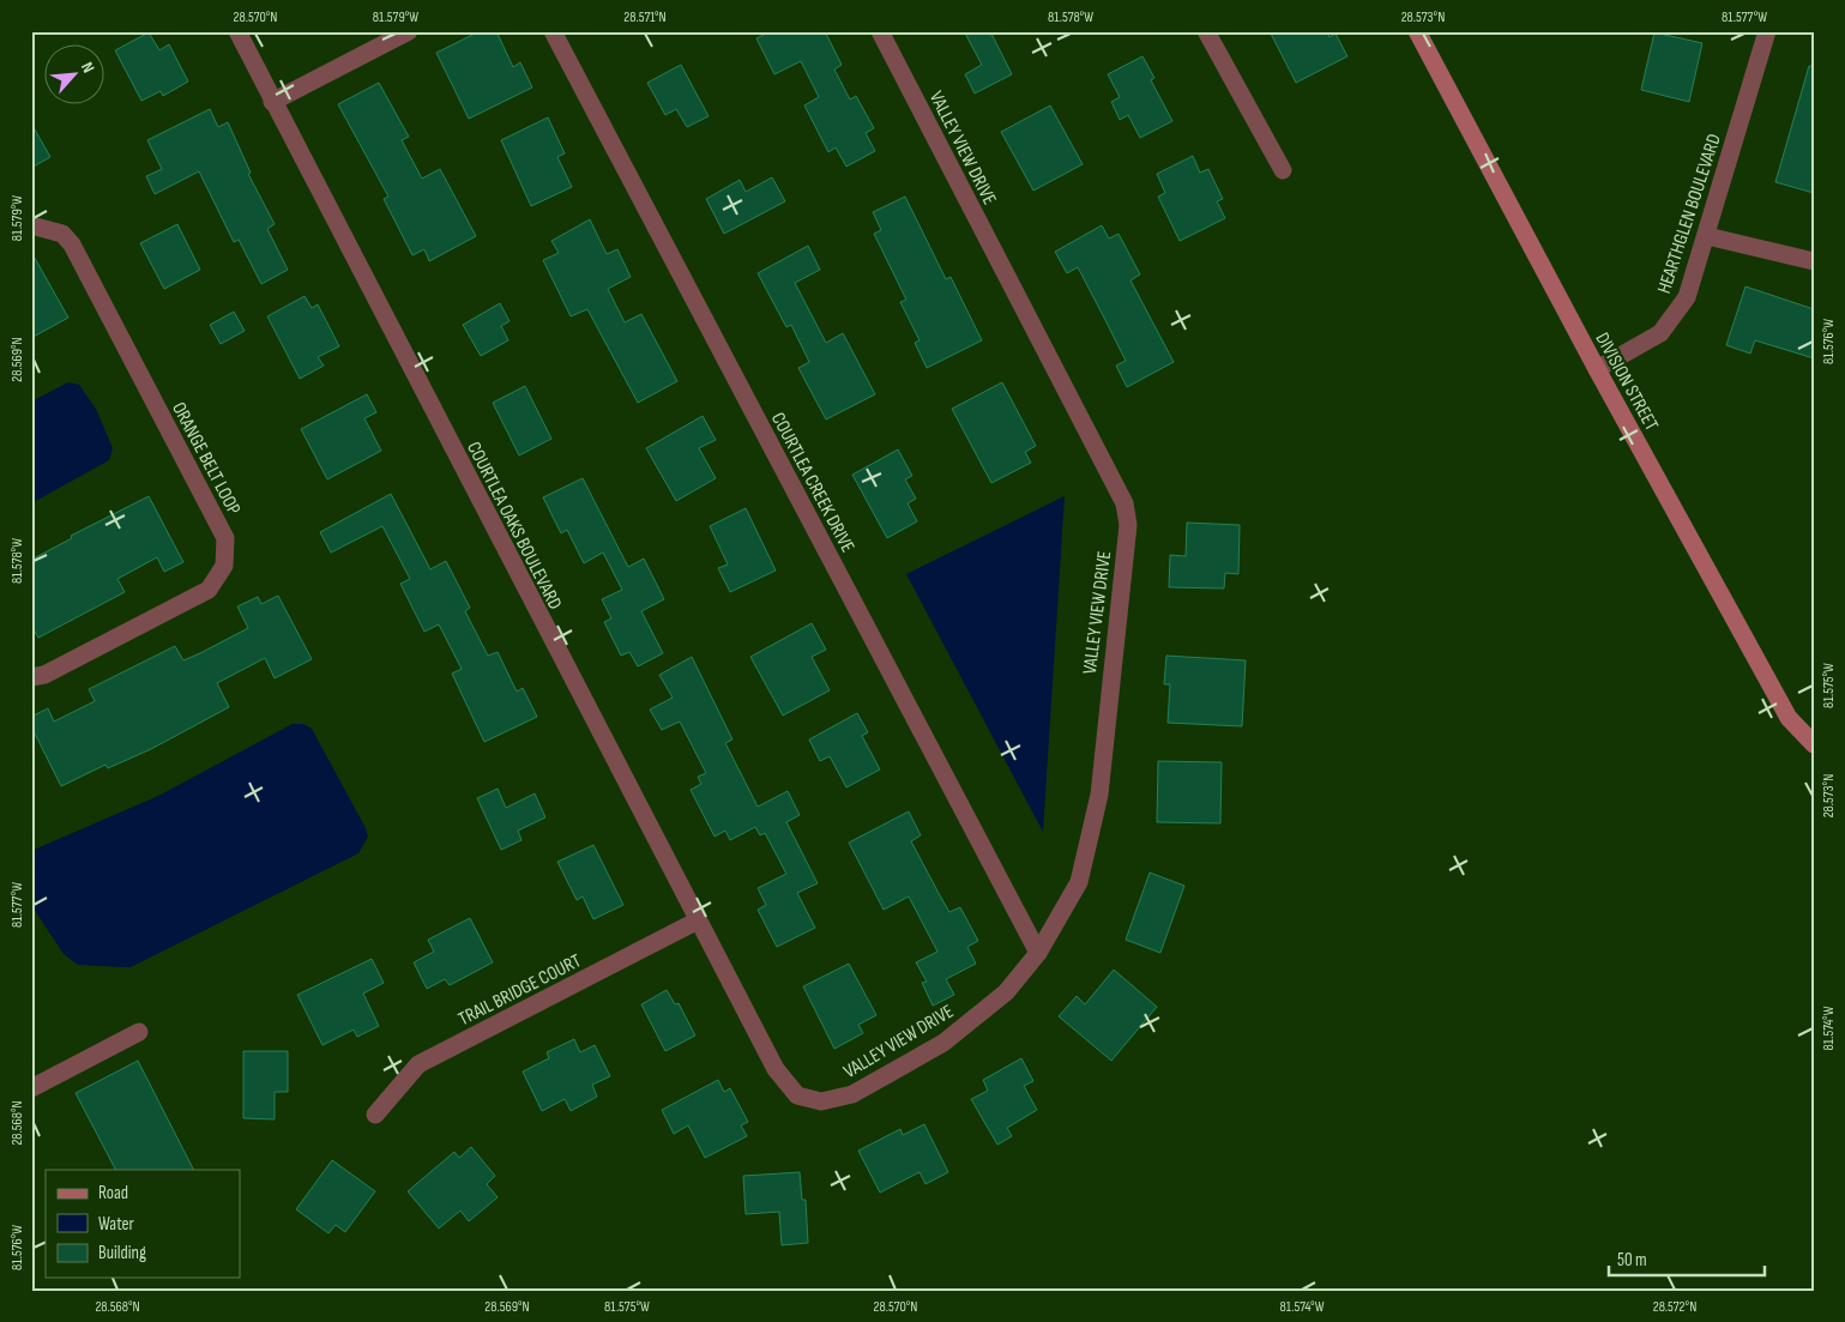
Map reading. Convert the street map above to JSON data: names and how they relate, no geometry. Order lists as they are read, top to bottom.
{
  "streets": {
    "street": [
      "VALLEY VIEW DRIVE",
      "HEARTHGLEN BOULEVARD",
      "DIVISION STREET",
      "ORANGE BELT LOOP",
      "COURTLEA CREEK DRIVE",
      "COURTLEA OAKS BOULEVARD",
      "TRAIL BRIDGE COURT"
    ]
  },
  "crossings": [
    ["VALLEY VIEW DRIVE", "COURTLEA CREEK DRIVE"],
    ["VALLEY VIEW DRIVE", "COURTLEA OAKS BOULEVARD"],
    ["HEARTHGLEN BOULEVARD", "DIVISION STREET"],
    ["COURTLEA OAKS BOULEVARD", "TRAIL BRIDGE COURT"]
  ],
  "legend": ["Road", "Water", "Building"],
  "scale_bar": "50 m",
  "north": "top right",
  "coordinates": [
    "28.570°N",
    "81.579°W",
    "28.571°N",
    "81.578°W",
    "28.573°N",
    "81.577°W",
    "81.576°W",
    "28.569°N",
    "81.575°W",
    "81.574°W",
    "28.568°N",
    "28.572°N"
  ]
}
